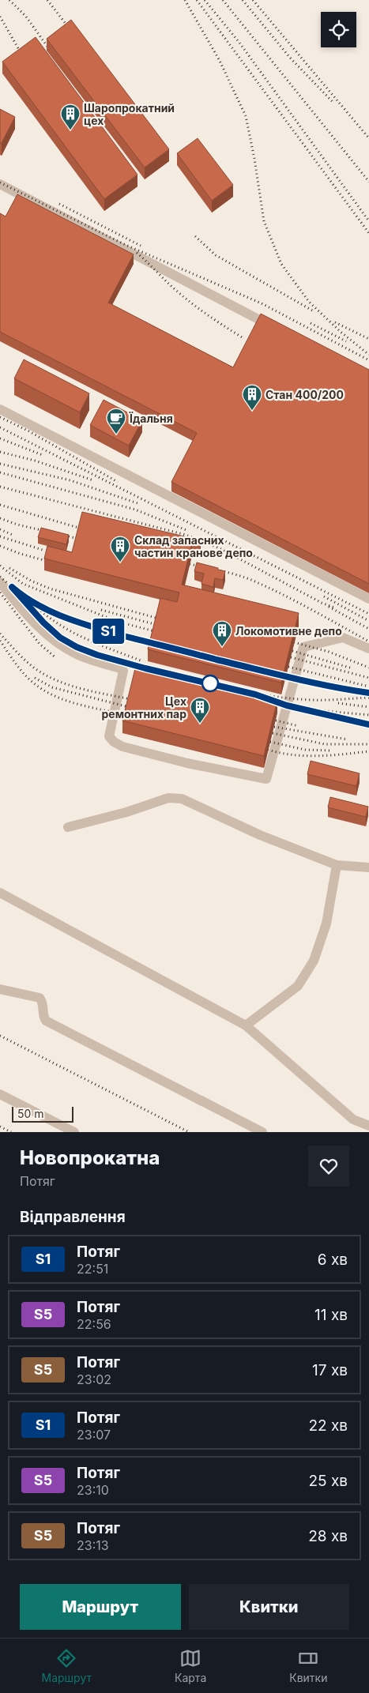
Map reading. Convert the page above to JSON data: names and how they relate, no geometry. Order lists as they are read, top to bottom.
{
  "places": {
    "building": [
      "Шаропрокатний цех",
      "Стан 400/200",
      "Склад запасних частин кранове депо",
      "Локомотивне депо",
      "Цех ремонтних пар"
    ],
    "cafe": ["Їдальня"]
  },
  "scale_bar": "50 m",
  "page": {
    "on_map": "S1",
    "scale": "50 m",
    "heading": [
      ["Новопрокатна", "Потяг"],
      "Відправлення"
    ],
    "list": [
      {
        "mark": "S1",
        "name": "Потяг",
        "note": "22:51",
        "value": "6 хв"
      },
      {
        "mark": "S5",
        "name": "Потяг",
        "note": "22:56",
        "value": "11 хв"
      },
      {
        "mark": "S5",
        "name": "Потяг",
        "note": "23:02",
        "value": "17 хв"
      },
      {
        "mark": "S1",
        "name": "Потяг",
        "note": "23:07",
        "value": "22 хв"
      },
      {
        "mark": "S5",
        "name": "Потяг",
        "note": "23:10",
        "value": "25 хв"
      },
      {
        "mark": "S5",
        "name": "Потяг",
        "note": "23:13",
        "value": "28 хв"
      }
    ],
    "buttons": ["Маршрут", "Квитки"],
    "tabs": ["Маршрут", "Карта", "Квитки"]
  }
}
